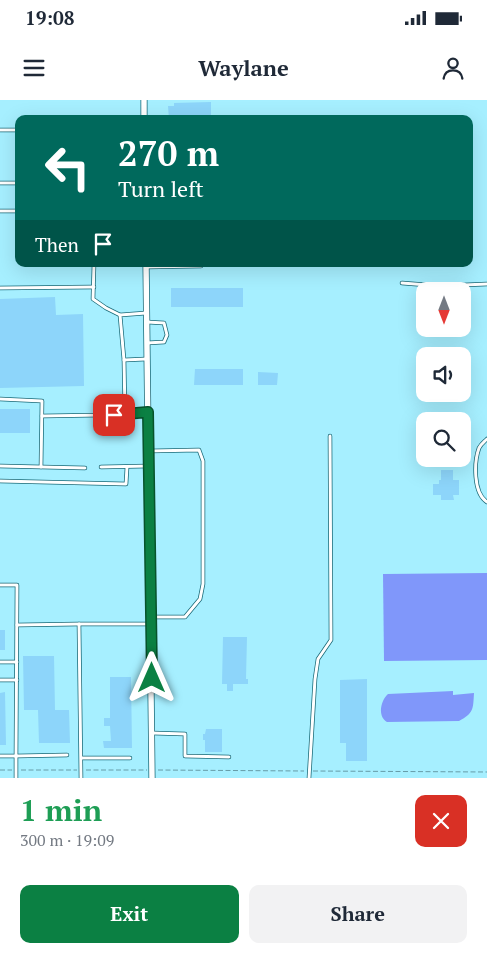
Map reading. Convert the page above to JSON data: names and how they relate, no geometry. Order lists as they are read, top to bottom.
{
  "north": "bottom",
  "page": {
    "status": "19:08",
    "header": "Waylane",
    "turn": ["270 m", "Turn left"],
    "then": "Then",
    "heading": ["1 min", "300 m · 19:09"],
    "buttons": ["Exit", "Share"]
  }
}
